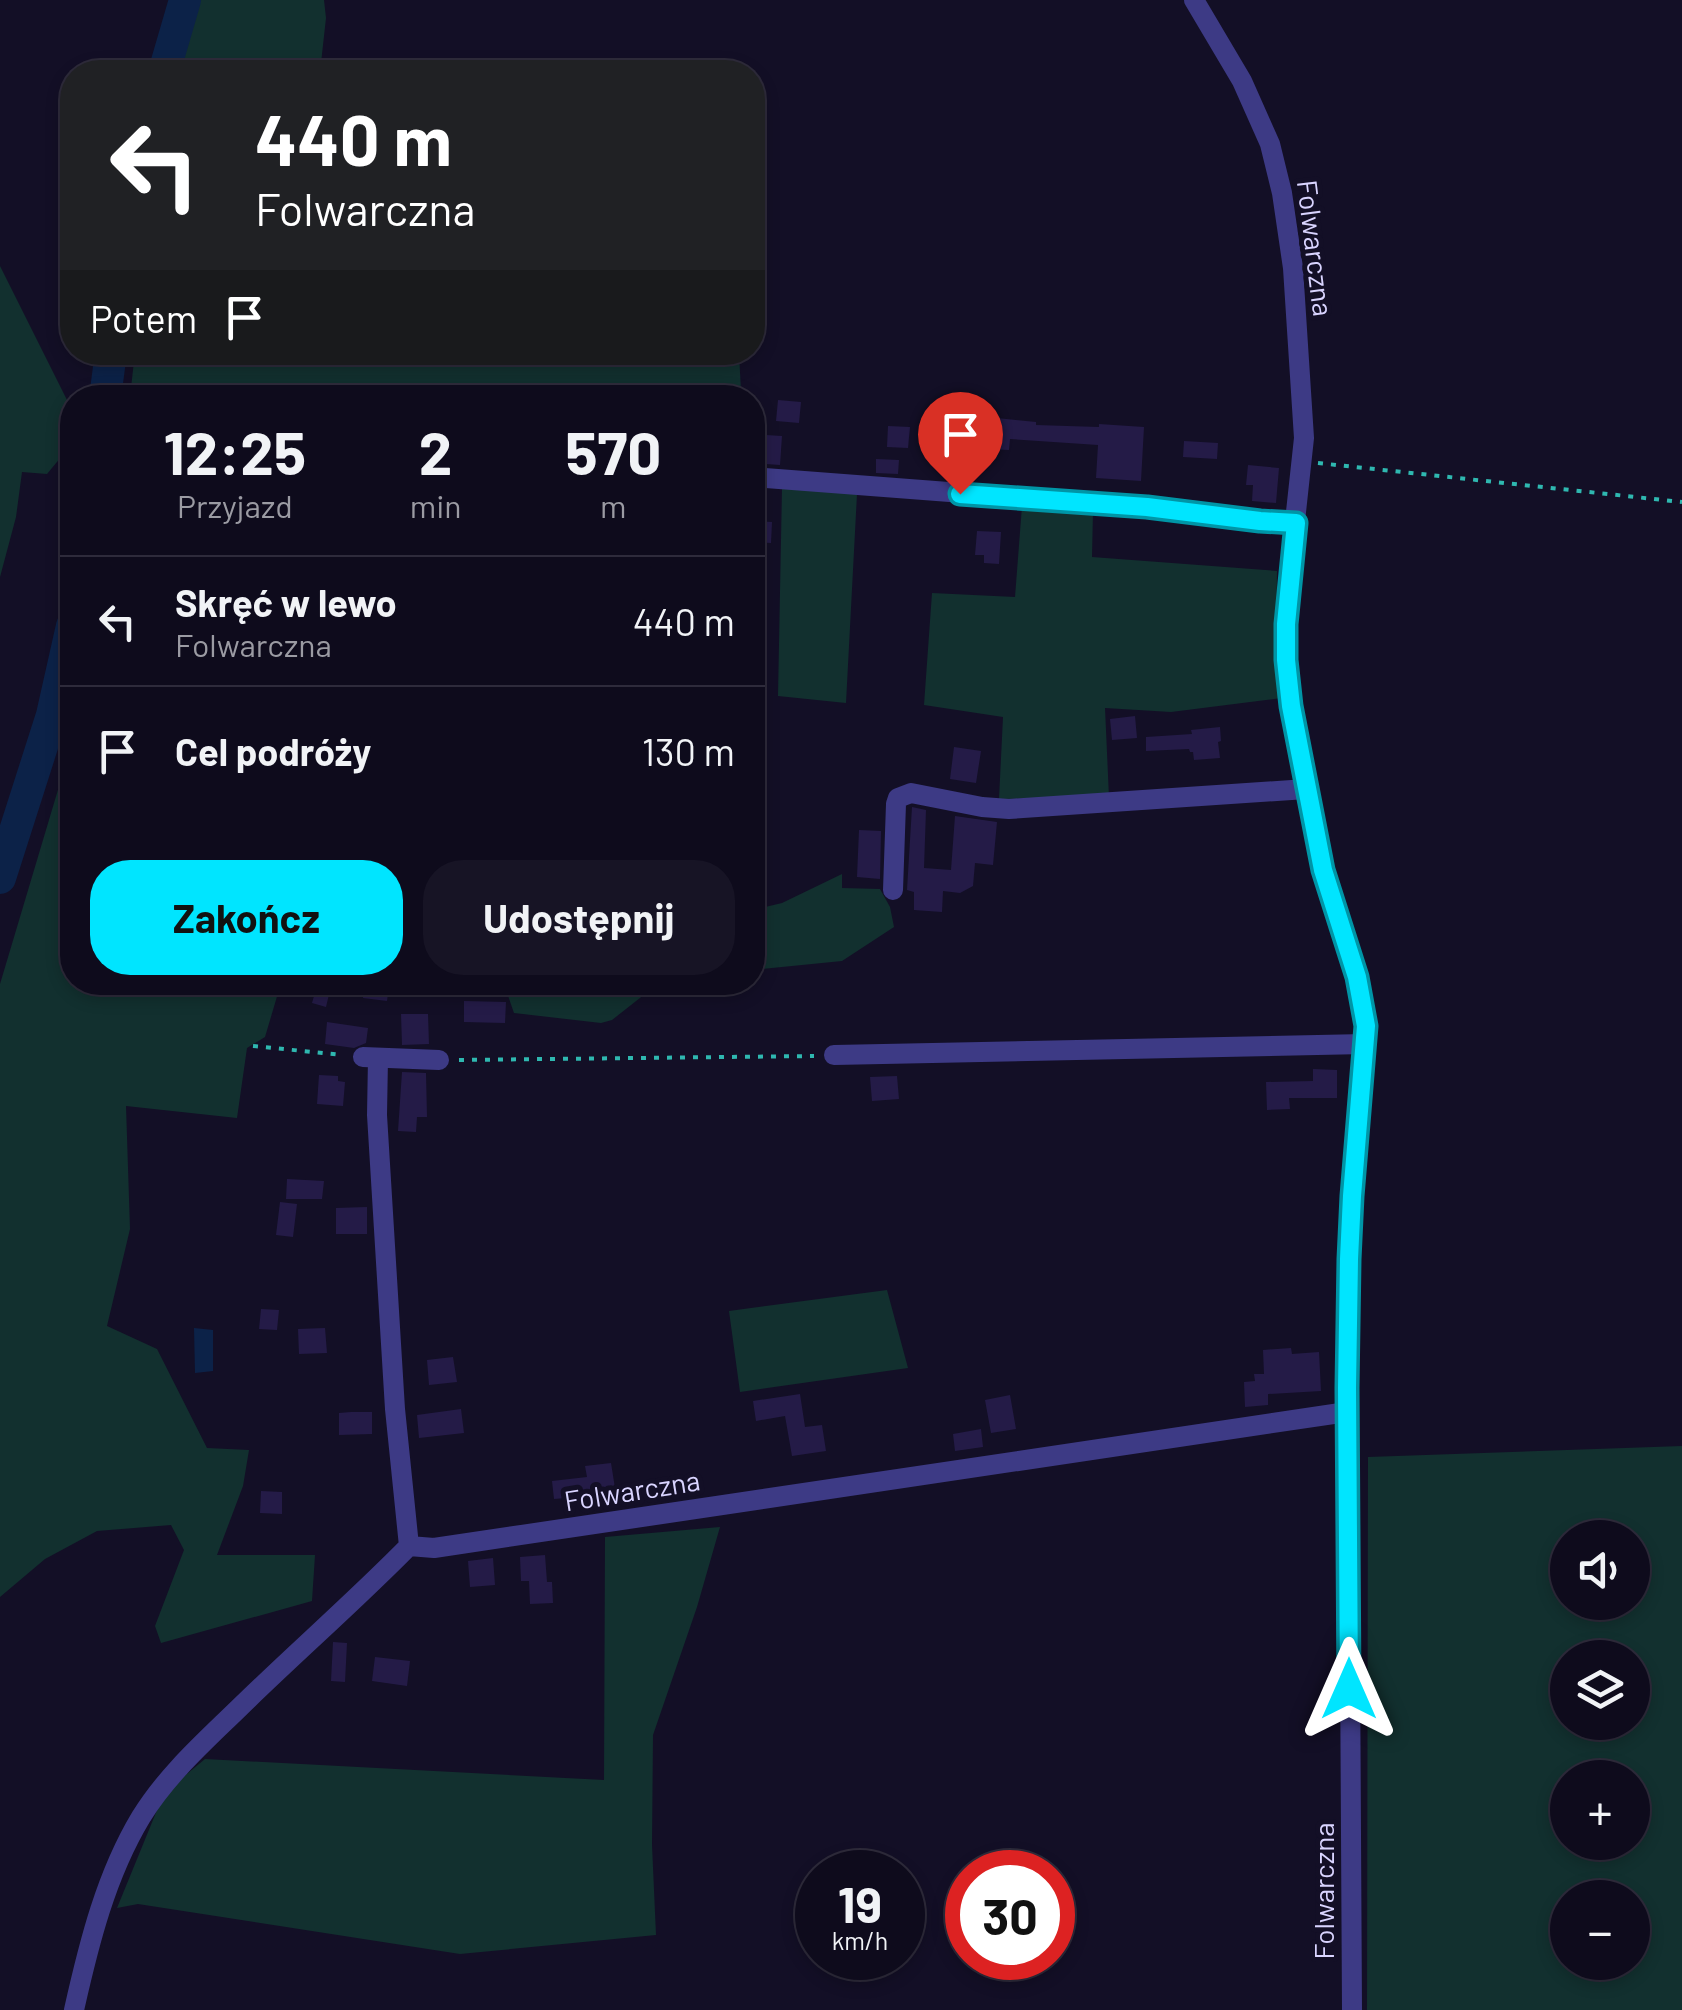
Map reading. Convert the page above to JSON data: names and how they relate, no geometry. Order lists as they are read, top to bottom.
{
  "streets": {
    "street": ["Folwarczna"]
  },
  "page": {
    "turn": ["440 m", "Folwarczna"],
    "then": "Potem",
    "eta": [
      "12:25",
      "Przyjazd",
      "2",
      "min",
      "570",
      "m"
    ],
    "list": [
      {
        "name": "Skręć w lewo",
        "note": "Folwarczna",
        "value": "440 m"
      },
      {
        "name": "Cel podróży",
        "value": "130 m"
      }
    ],
    "buttons": ["Zakończ", "Udostępnij"],
    "map_buttons": ["+", "−"],
    "speed": "19 km/h",
    "limit": "30"
  }
}
